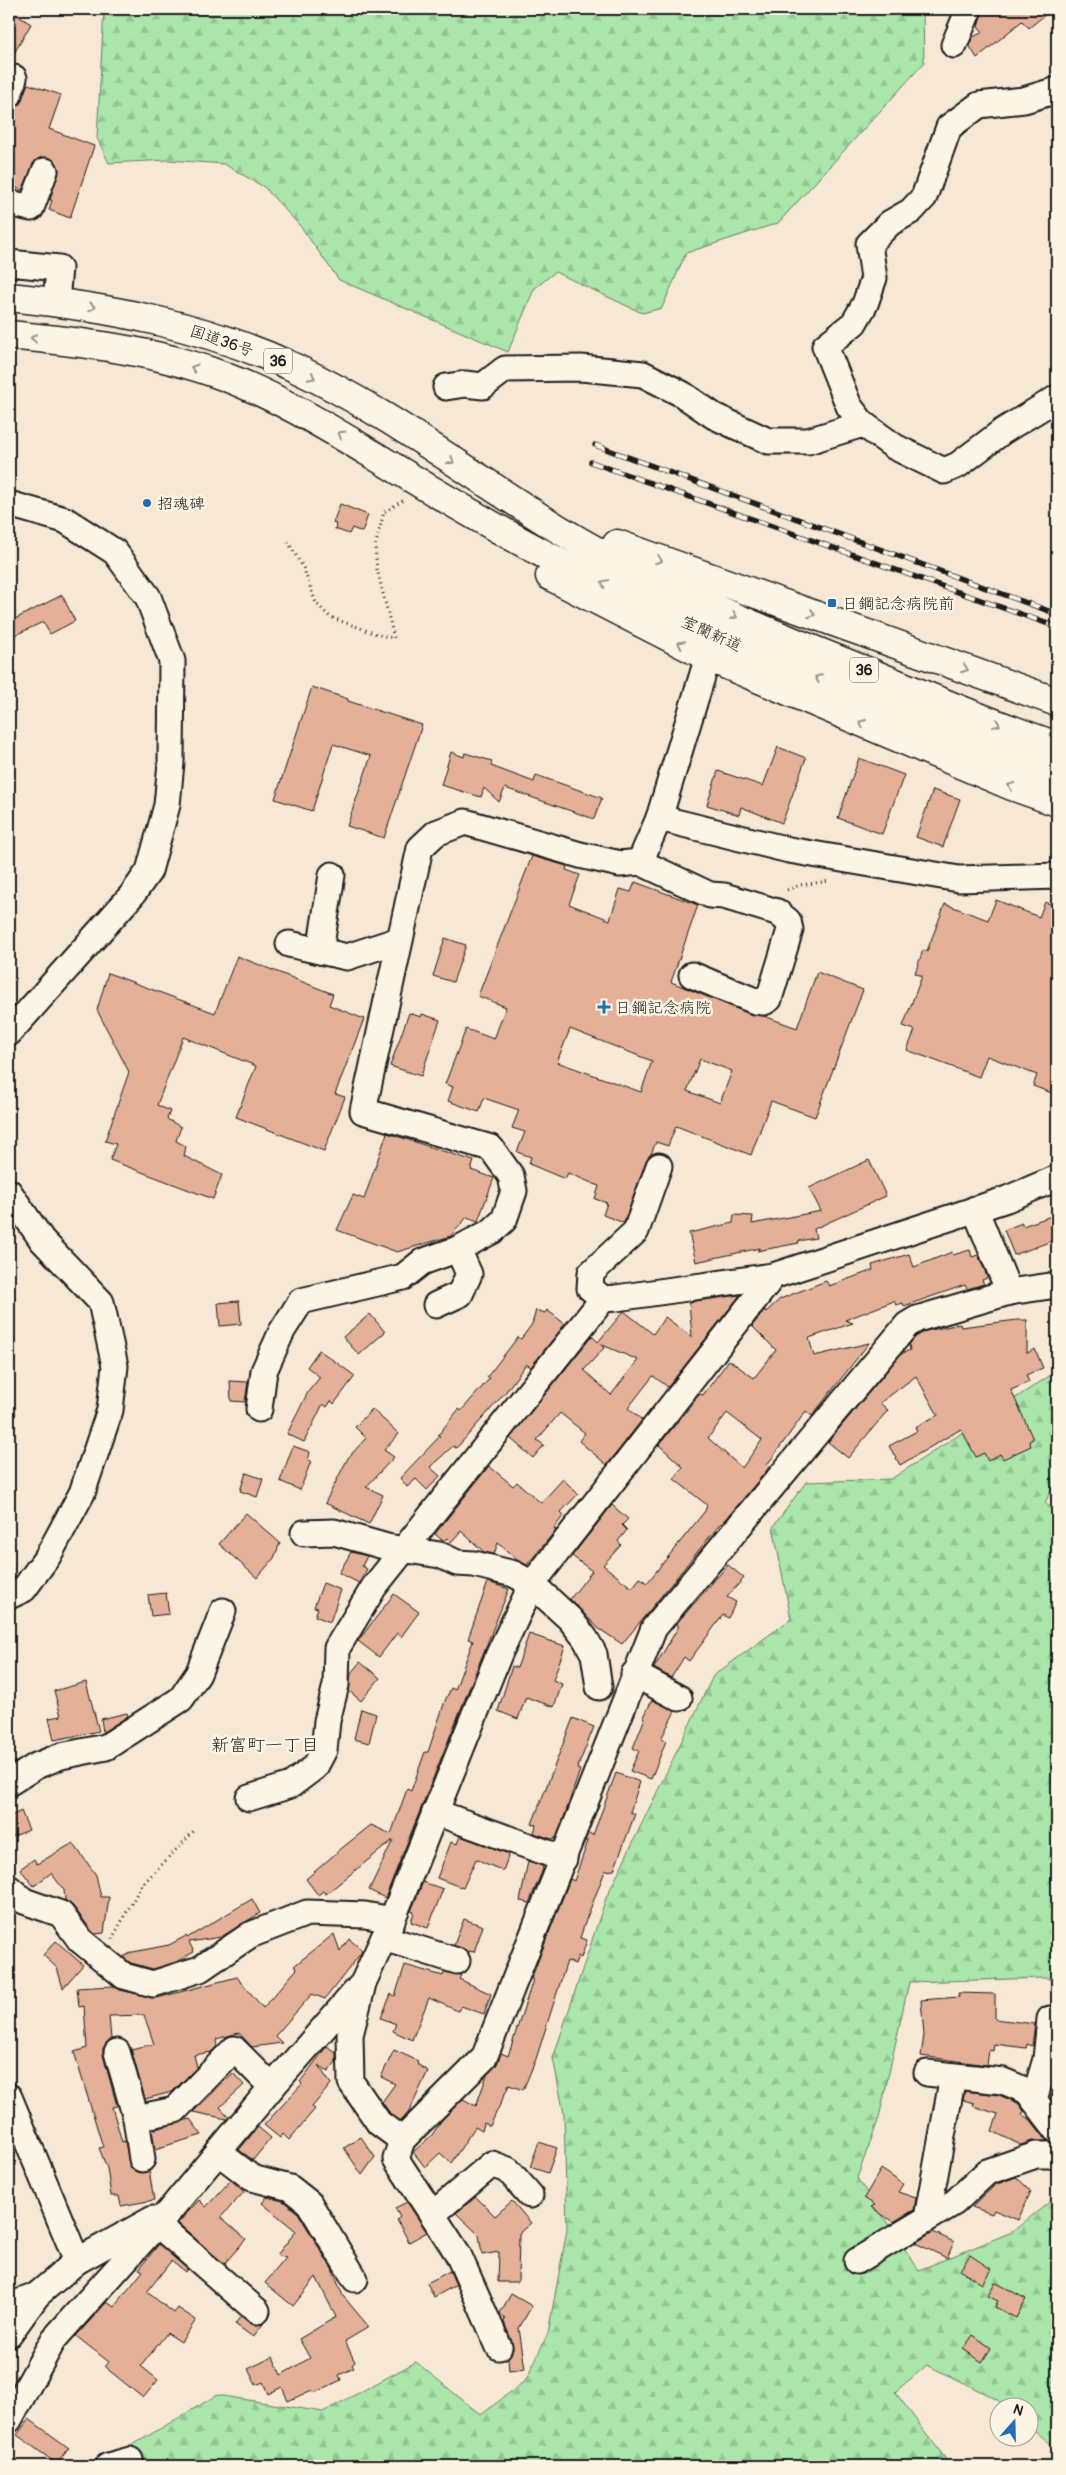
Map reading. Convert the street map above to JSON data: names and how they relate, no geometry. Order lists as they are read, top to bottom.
{
  "streets": {
    "highway": ["国道36号", "36", "室蘭新道"]
  },
  "crossings": [
    ["国道36号", "室蘭新道"]
  ],
  "districts": ["新富町一丁目"],
  "places": {
    "other": ["招魂碑"],
    "transit": ["日鋼記念病院前"],
    "health": ["日鋼記念病院"]
  },
  "north": "top"
}
